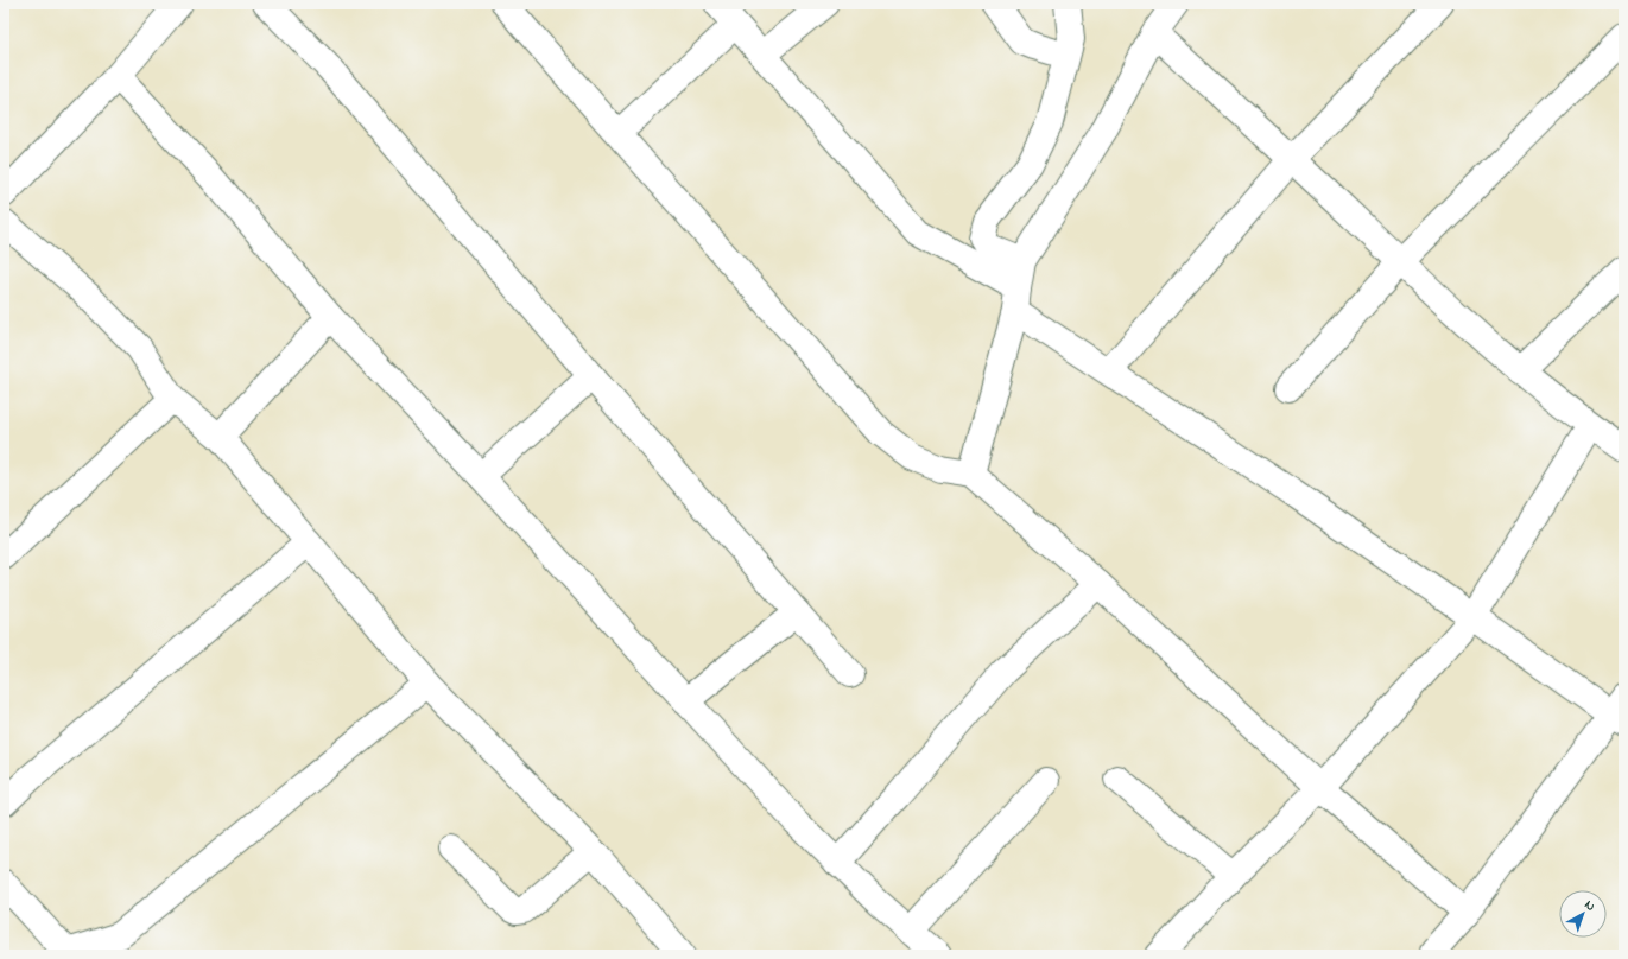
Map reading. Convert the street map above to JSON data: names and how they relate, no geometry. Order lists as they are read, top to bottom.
{
  "north": "top right"
}
